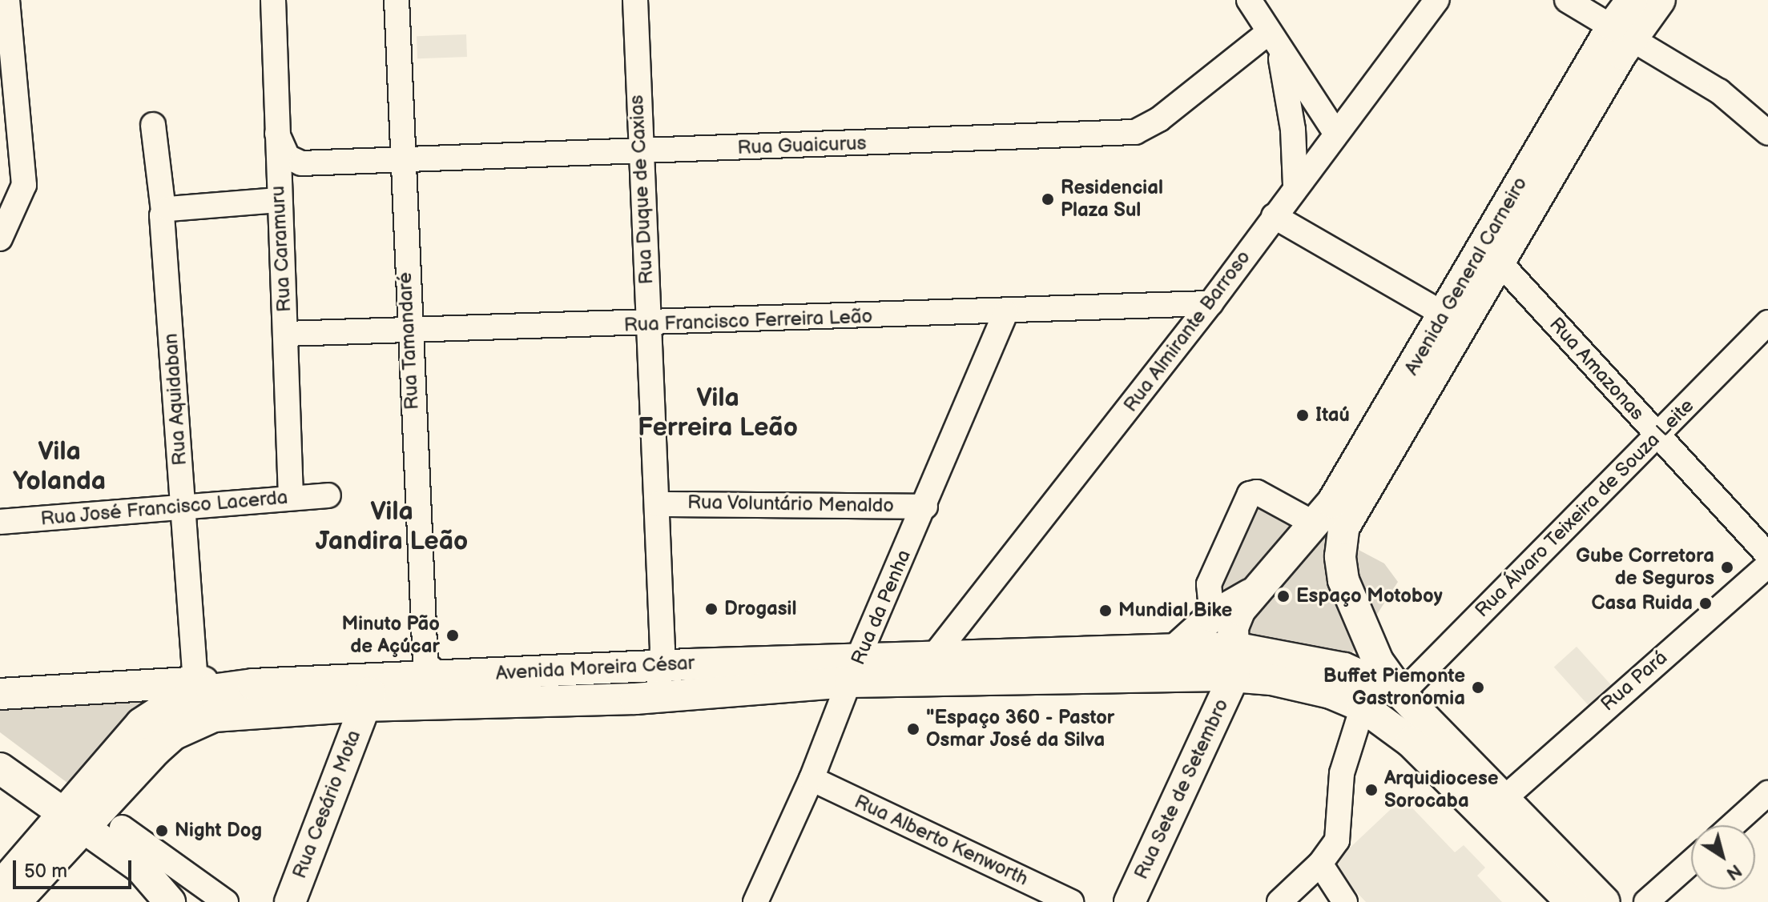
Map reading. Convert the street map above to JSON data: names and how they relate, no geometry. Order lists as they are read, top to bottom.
{
  "streets": {
    "main road": [
      "Avenida General Carneiro",
      "Avenida Moreira César",
      "Rua Sete de Setembro",
      "Rua Cesário Mota"
    ],
    "street": [
      "Rua Guaicurus",
      "Rua Duque de Caxias",
      "Rua Caramuru",
      "Rua Francisco Ferreira Leão",
      "Rua Almirante Barroso",
      "Rua Tamandaré",
      "Rua Amazonas",
      "Rua Aquidaban",
      "Rua Voluntário Menaldo",
      "Rua José Francisco Lacerda",
      "Rua Álvaro Teixeira de Souza Leite",
      "Rua da Penha",
      "Rua Pará",
      "Rua Alberto Kenworth"
    ]
  },
  "crossings": [
    ["Rua Guaicurus", "Rua Duque de Caxias"],
    ["Rua Guaicurus", "Rua Tamandaré"],
    ["Rua Duque de Caxias", "Rua Francisco Ferreira Leão"],
    ["Rua Duque de Caxias", "Rua Voluntário Menaldo"],
    ["Rua Duque de Caxias", "Avenida Moreira César"],
    ["Rua Caramuru", "Rua Francisco Ferreira Leão"],
    ["Rua Caramuru", "Rua José Francisco Lacerda"],
    ["Avenida General Carneiro", "Rua Amazonas"],
    ["Rua Francisco Ferreira Leão", "Rua Almirante Barroso"],
    ["Rua Francisco Ferreira Leão", "Rua Tamandaré"],
    ["Rua Francisco Ferreira Leão", "Rua da Penha"],
    ["Rua Almirante Barroso", "Avenida Moreira César"],
    ["Rua Tamandaré", "Avenida Moreira César"],
    ["Rua Amazonas", "Rua Álvaro Teixeira de Souza Leite"],
    ["Rua Aquidaban", "Rua José Francisco Lacerda"],
    ["Rua Aquidaban", "Avenida Moreira César"],
    ["Rua Voluntário Menaldo", "Rua da Penha"],
    ["Rua da Penha", "Avenida Moreira César"],
    ["Rua da Penha", "Rua Alberto Kenworth"],
    ["Avenida Moreira César", "Rua Sete de Setembro"],
    ["Avenida Moreira César", "Rua Cesário Mota"]
  ],
  "districts": ["Vila Ferreira Leão", "Vila Yolanda", "Vila Jandira Leão"],
  "places": [
    "Residencial Plaza Sul",
    "Itaú",
    "Gube Corretora de Seguros",
    "Espaço Motoboy",
    "Casa Ruida",
    "Drogasil",
    "Mundial Bike",
    "Minuto Pão de Açúcar",
    "Buffet Piemonte Gastronomia",
    "\"Espaço 360 - Pastor Osmar José da Silva",
    "Arquidiocese Sorocaba",
    "Night Dog"
  ],
  "scale_bar": "50 m",
  "north": "bottom right"
}
